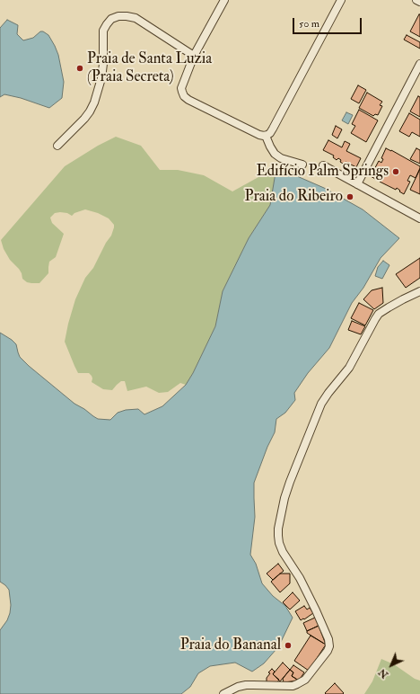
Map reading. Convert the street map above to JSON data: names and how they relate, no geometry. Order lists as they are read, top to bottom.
{
  "places": [
    "Praia de Santa Luzia (Praia Secreta)",
    "Edifício Palm Springs",
    "Praia do Ribeiro",
    "Praia do Bananal"
  ],
  "scale_bar": "50 m",
  "north": "bottom left"
}
